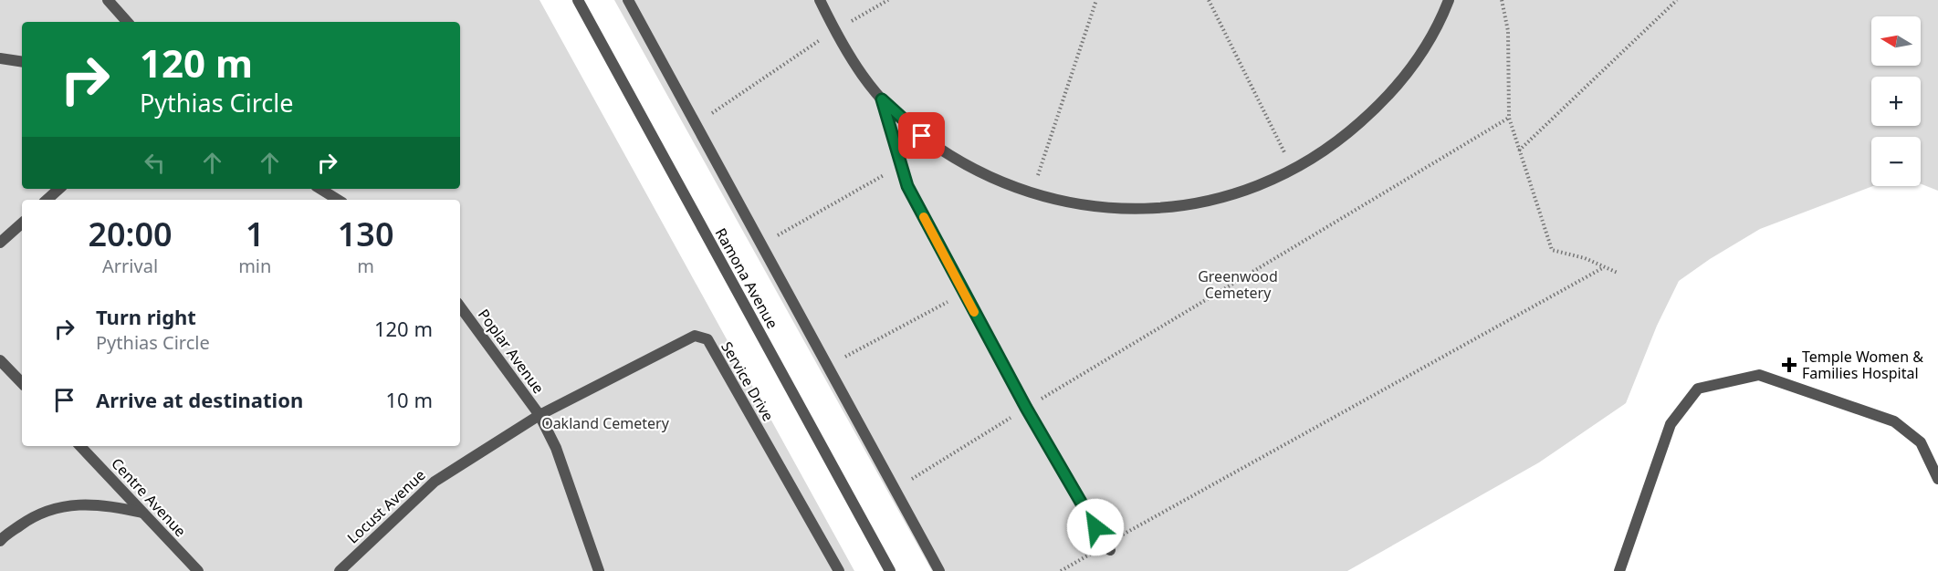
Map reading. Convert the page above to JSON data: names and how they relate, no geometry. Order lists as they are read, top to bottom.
{
  "streets": {
    "street": [
      "Ramona Avenue",
      "Poplar Avenue",
      "Service Drive",
      "Centre Avenue",
      "Locust Avenue"
    ]
  },
  "crossings": [
    ["Poplar Avenue", "Service Drive"],
    ["Poplar Avenue", "Locust Avenue"],
    ["Service Drive", "Locust Avenue"]
  ],
  "parks": ["Greenwood Cemetery", "Oakland Cemetery"],
  "places": {
    "health": ["Temple Women & Families Hospital"]
  },
  "north": "left",
  "page": {
    "map_buttons": ["+", "−"],
    "turn": ["120 m", "Pythias Circle"],
    "eta": [
      "20:00",
      "Arrival",
      "1",
      "min",
      "130",
      "m"
    ],
    "list": [
      {
        "name": "Turn right",
        "note": "Pythias Circle",
        "value": "120 m"
      },
      {
        "name": "Arrive at destination",
        "value": "10 m"
      }
    ]
  }
}
